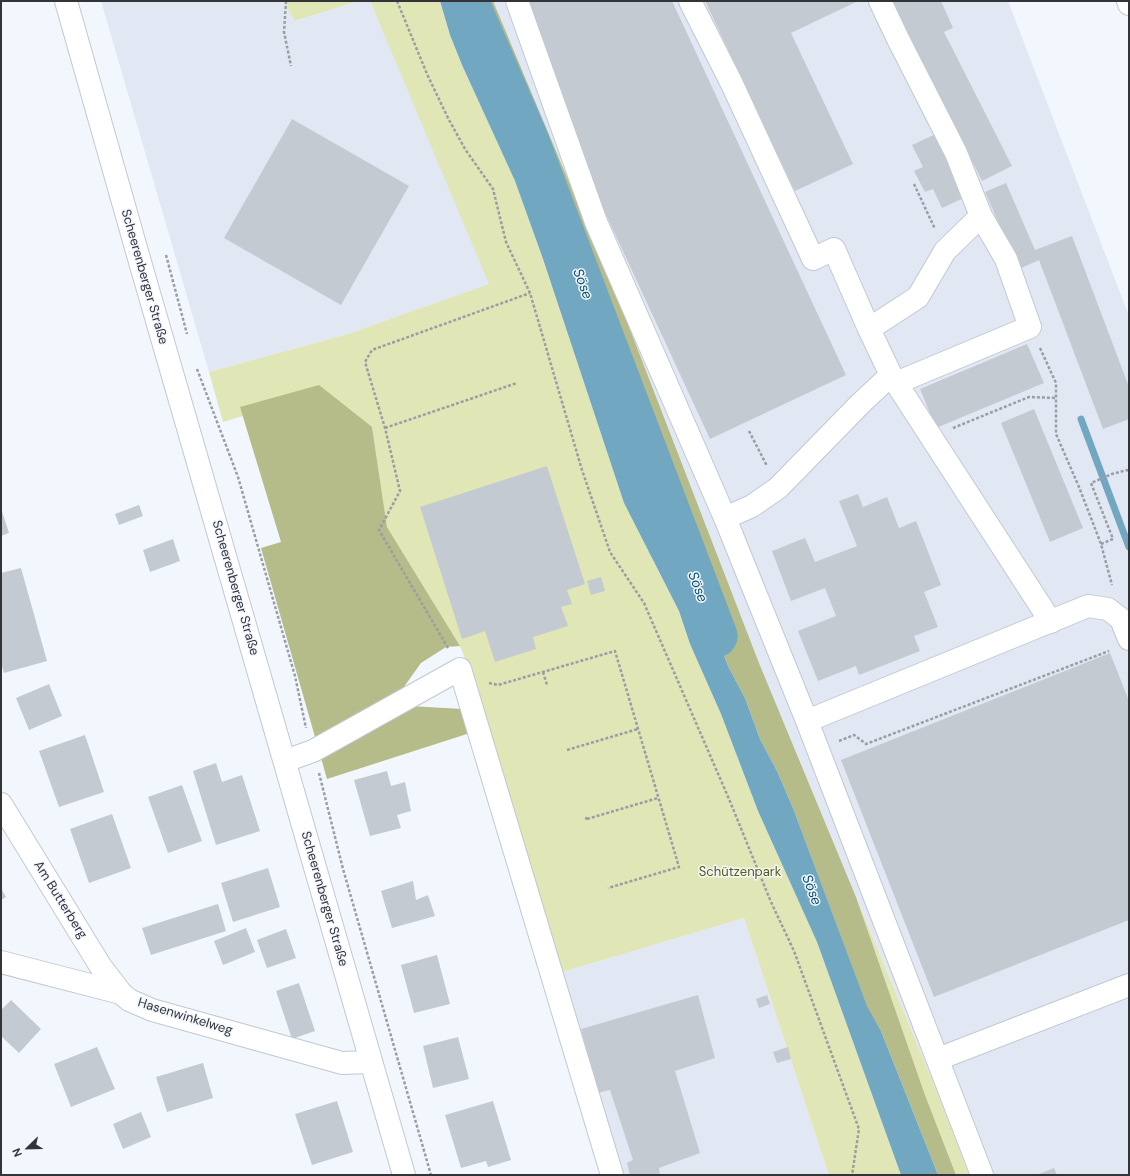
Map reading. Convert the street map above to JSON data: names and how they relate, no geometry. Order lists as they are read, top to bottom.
{
  "streets": {
    "main road": ["Scheerenberger Straße", "Am Butterberg", "Hasenwinkelweg"]
  },
  "crossings": [
    ["Scheerenberger Straße", "Hasenwinkelweg"],
    ["Am Butterberg", "Hasenwinkelweg"]
  ],
  "water": ["Söse"],
  "parks": ["Schützenpark"],
  "north": "bottom left"
}
